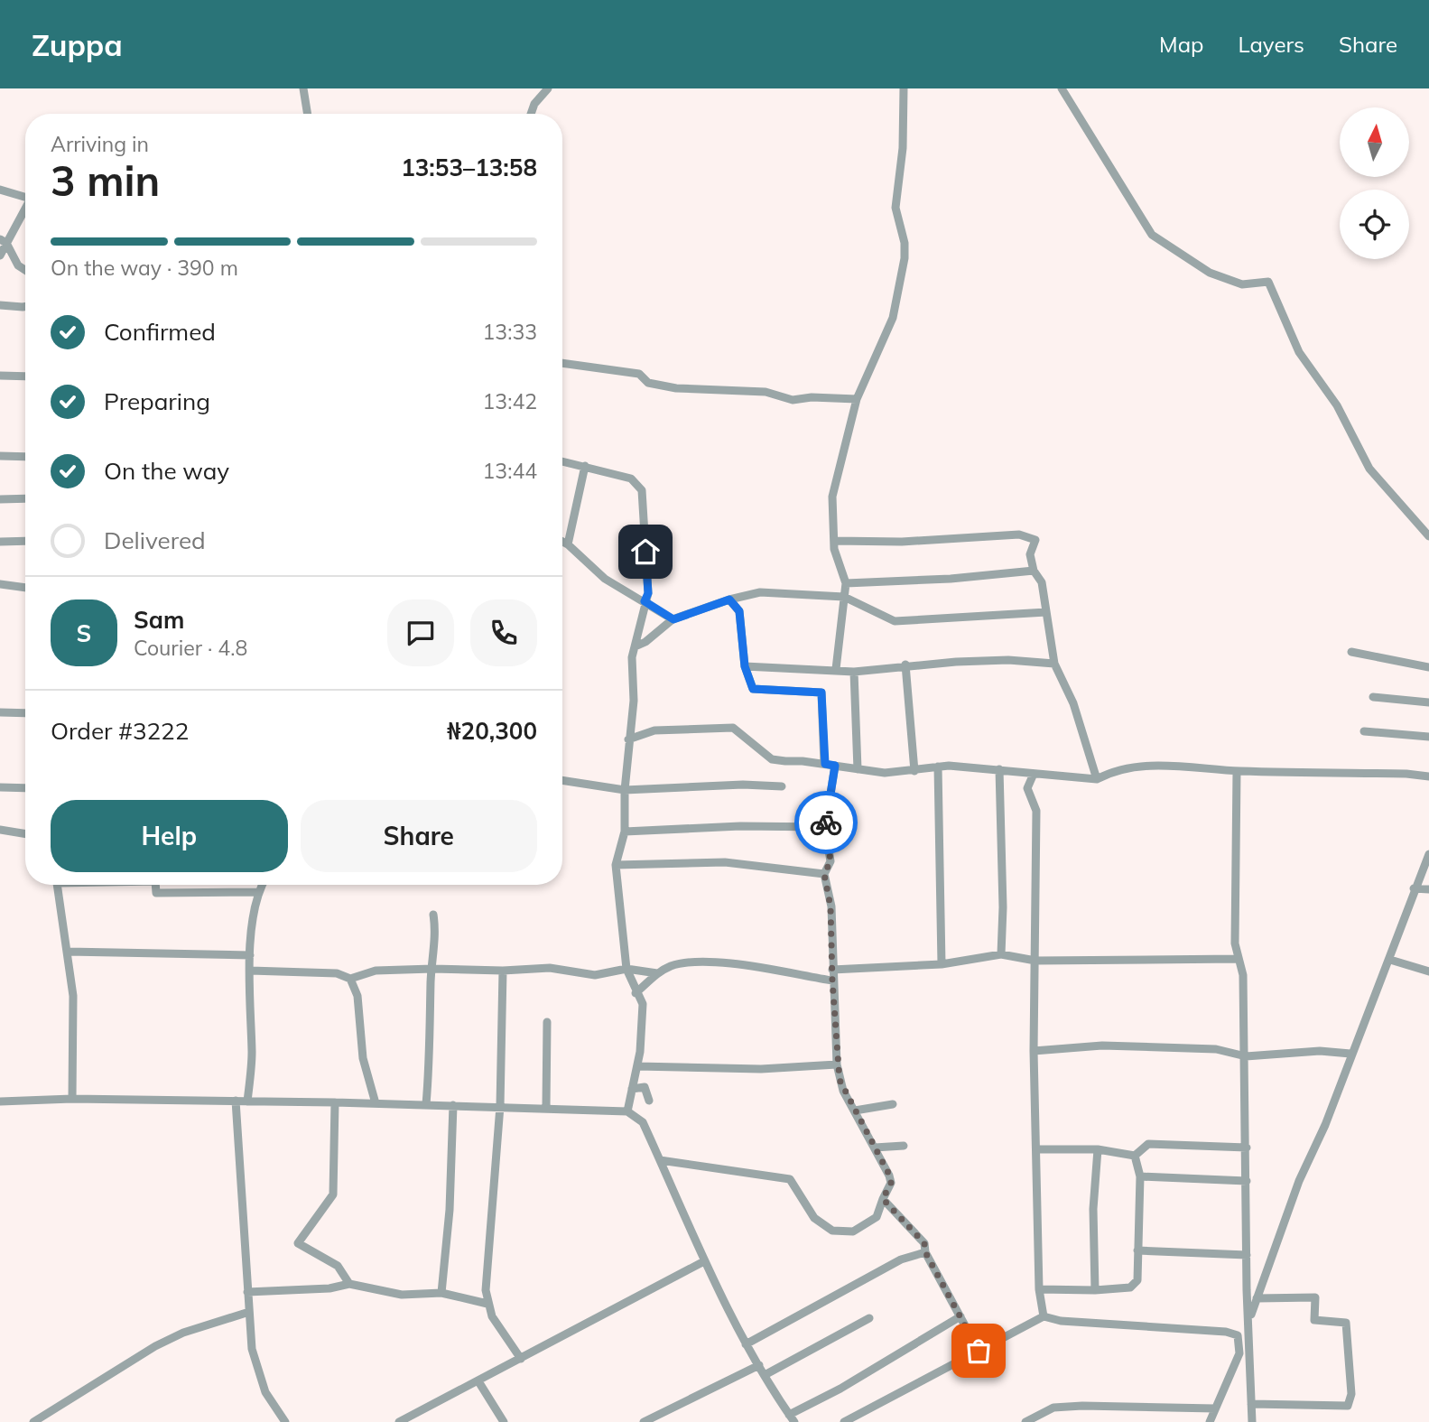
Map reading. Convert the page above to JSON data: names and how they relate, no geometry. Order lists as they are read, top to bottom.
{
  "north": "top",
  "page": {
    "header": "Zuppa",
    "nav": ["Map", "Layers", "Share"],
    "heading": ["3 min", "Arriving in", "13:53–13:58"],
    "panel": [
      "Sam",
      "Courier · 4.8",
      "Order #3222",
      "₦20,300"
    ],
    "bar": "On the way · 390 m",
    "list": [
      ["Confirmed", "13:33"],
      ["Preparing", "13:42"],
      ["On the way", "13:44"],
      "Delivered"
    ],
    "round": "S",
    "buttons": ["Help", "Share"]
  }
}
